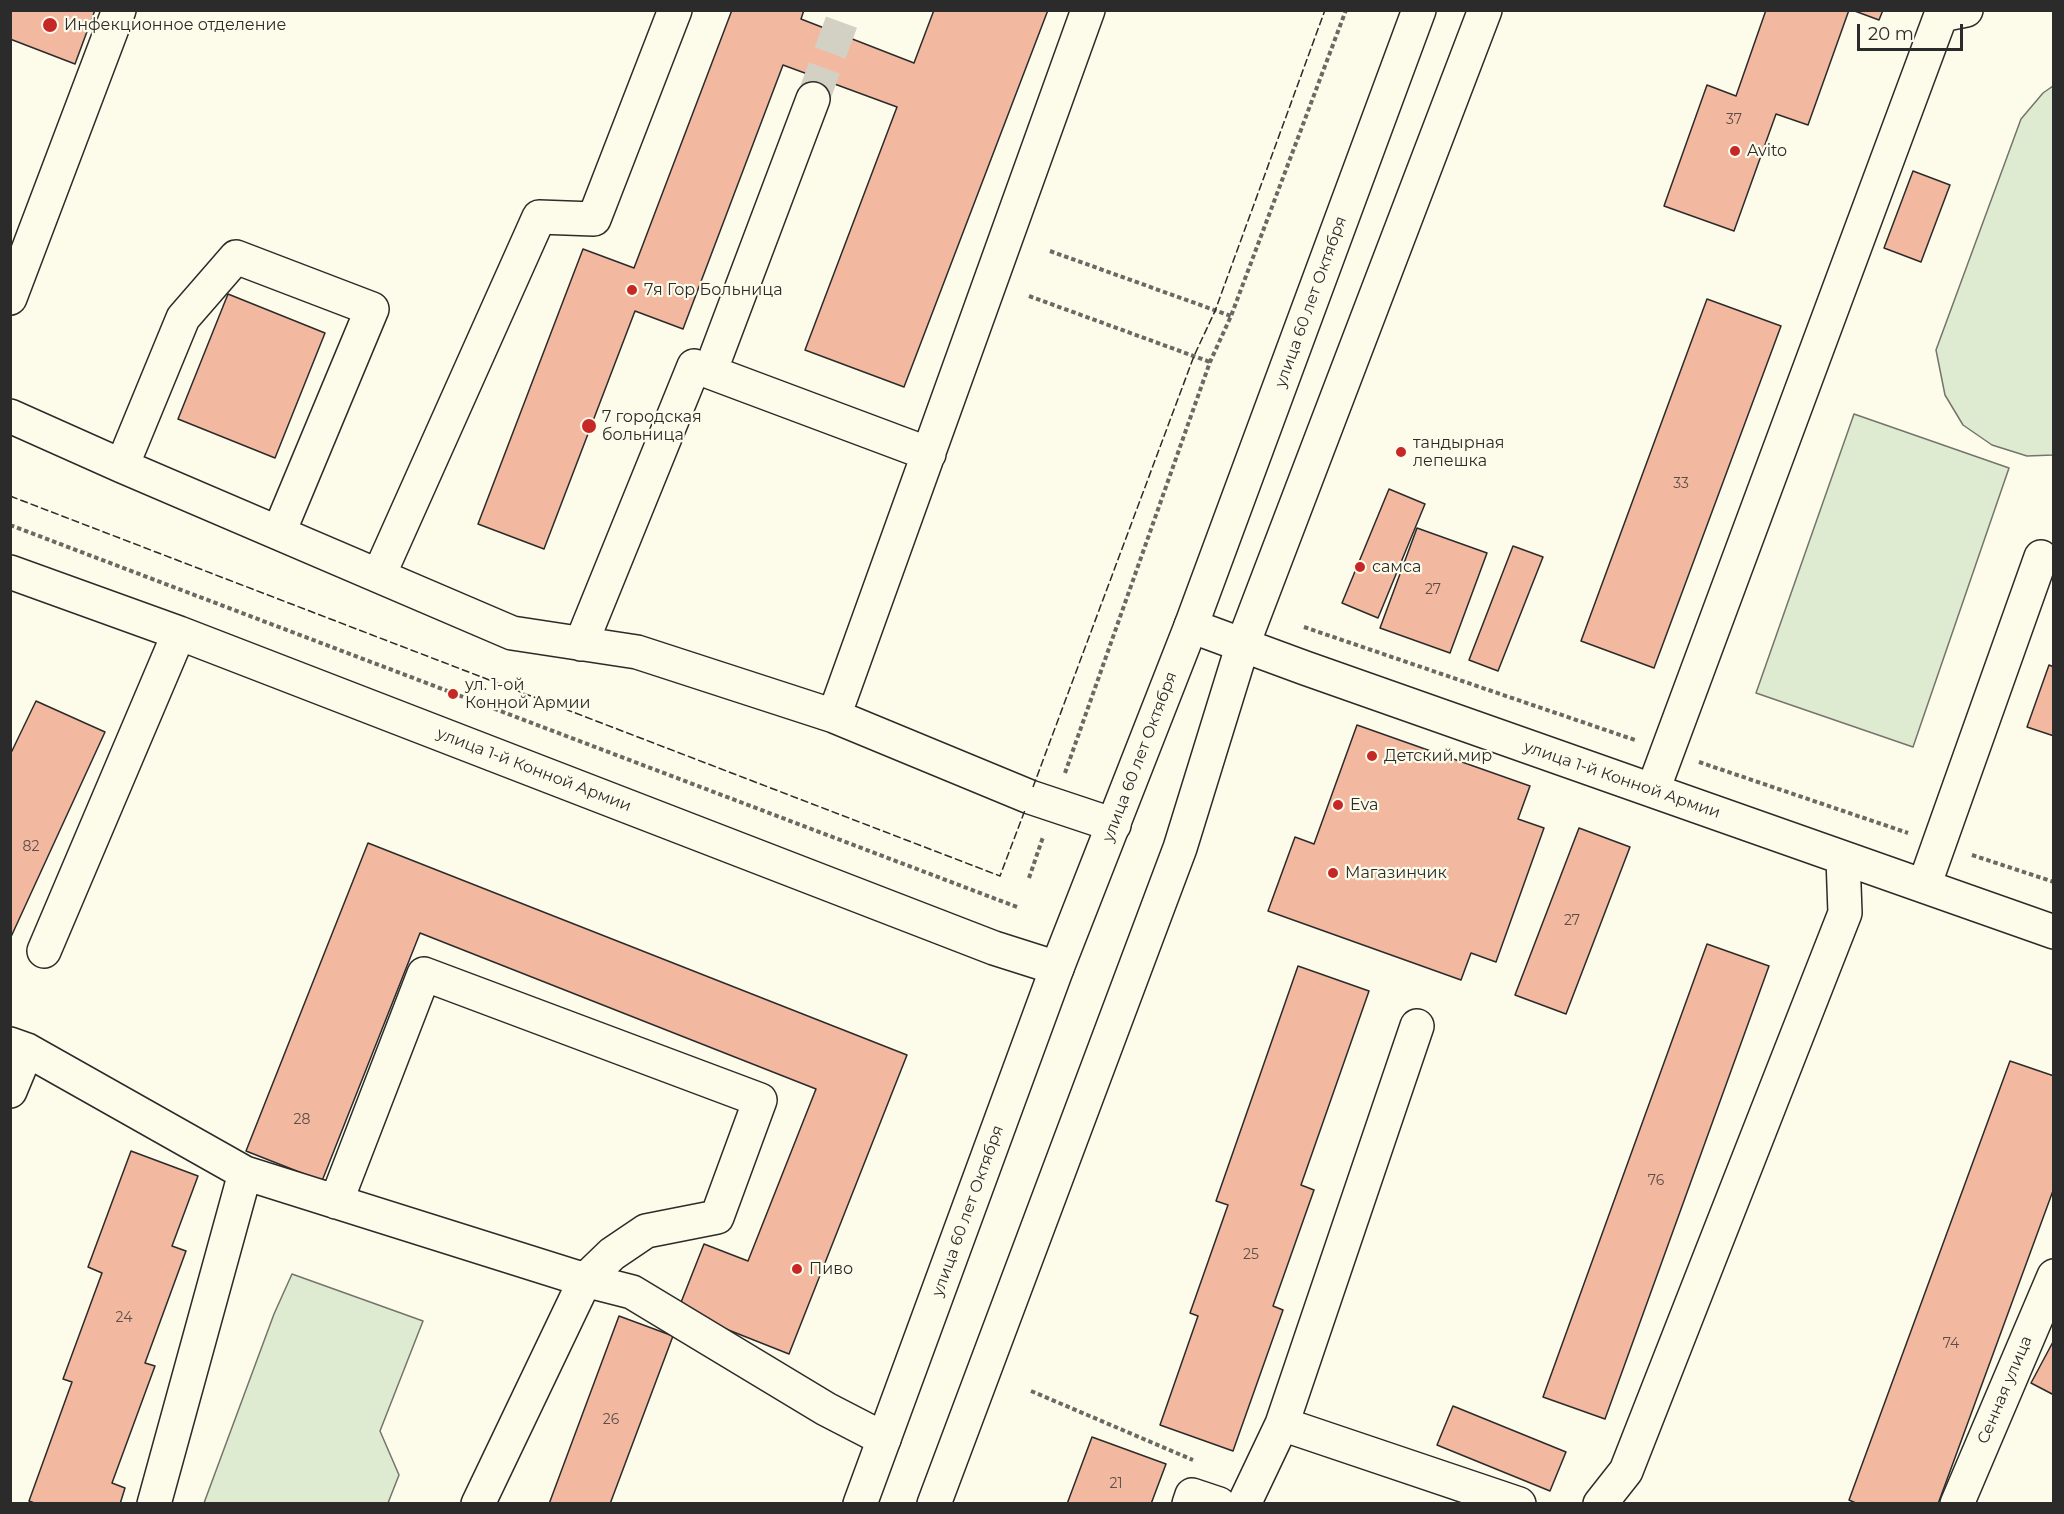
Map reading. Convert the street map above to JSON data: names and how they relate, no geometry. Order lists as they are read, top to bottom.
{
  "streets": {
    "main road": ["улица 60 лет Октября", "улица 1-й Конной Армии", "Сенная улица"]
  },
  "crossings": [
    ["улица 60 лет Октября", "улица 1-й Конной Армии"]
  ],
  "places": [
    "Инфекционное отделение",
    "Avito",
    "7я Гор Больница",
    "7 городская больница",
    "тандырная лепешка",
    "самса",
    "ул. 1-ой Конной Армии",
    "Детский мир",
    "Eva",
    "Магазинчик",
    "Пиво"
  ],
  "house_numbers": [
    "37",
    "33",
    "27",
    "82",
    "27",
    "28",
    "76",
    "25",
    "24",
    "74",
    "26",
    "21"
  ],
  "scale_bar": "20 m"
}
